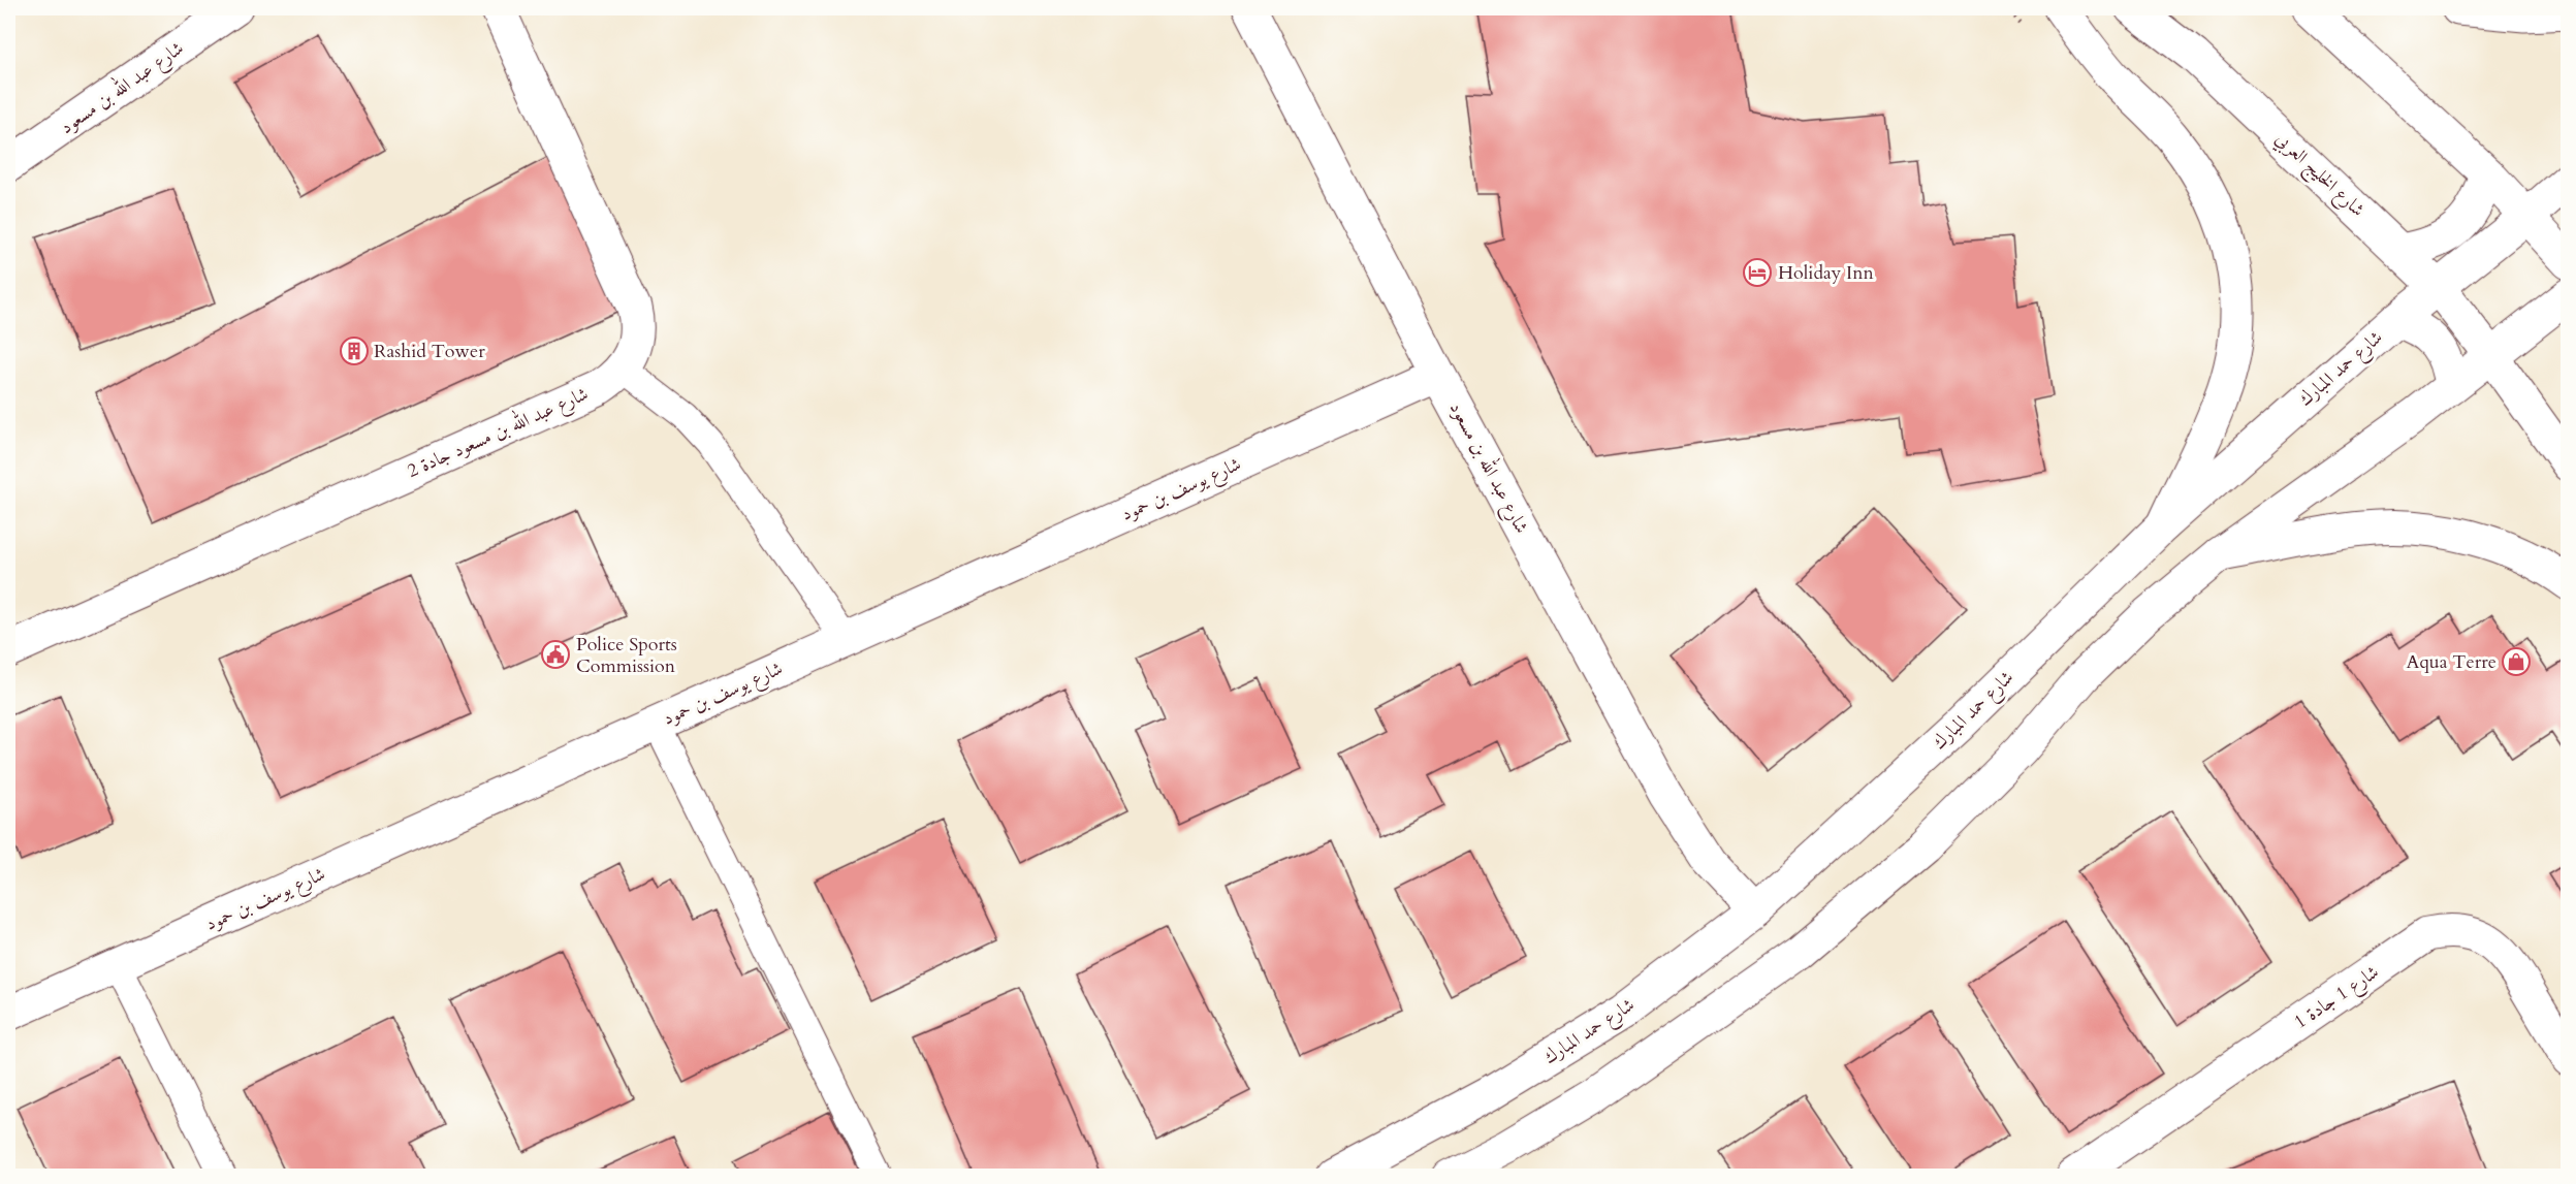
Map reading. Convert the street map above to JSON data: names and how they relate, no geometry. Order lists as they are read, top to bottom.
{
  "streets": {
    "main road": [
      "شارع عبد الله بن مسعود",
      "شارع الخليج العربي",
      "شارع حمد المبارك",
      "شارع عبد الله بن مسعود جادة 2",
      "شارع يوسف بن حمود",
      "شارع 1 جادة 1"
    ]
  },
  "crossings": [
    ["شارع عبد الله بن مسعود", "شارع حمد المبارك"],
    ["شارع عبد الله بن مسعود", "شارع يوسف بن حمود"],
    ["شارع الخليج العربي", "شارع حمد المبارك"]
  ],
  "places": {
    "hotel": ["Holiday Inn"],
    "building": ["Rashid Tower"],
    "public building": ["Police Sports Commission"],
    "shop": ["Aqua Terre"]
  }
}
